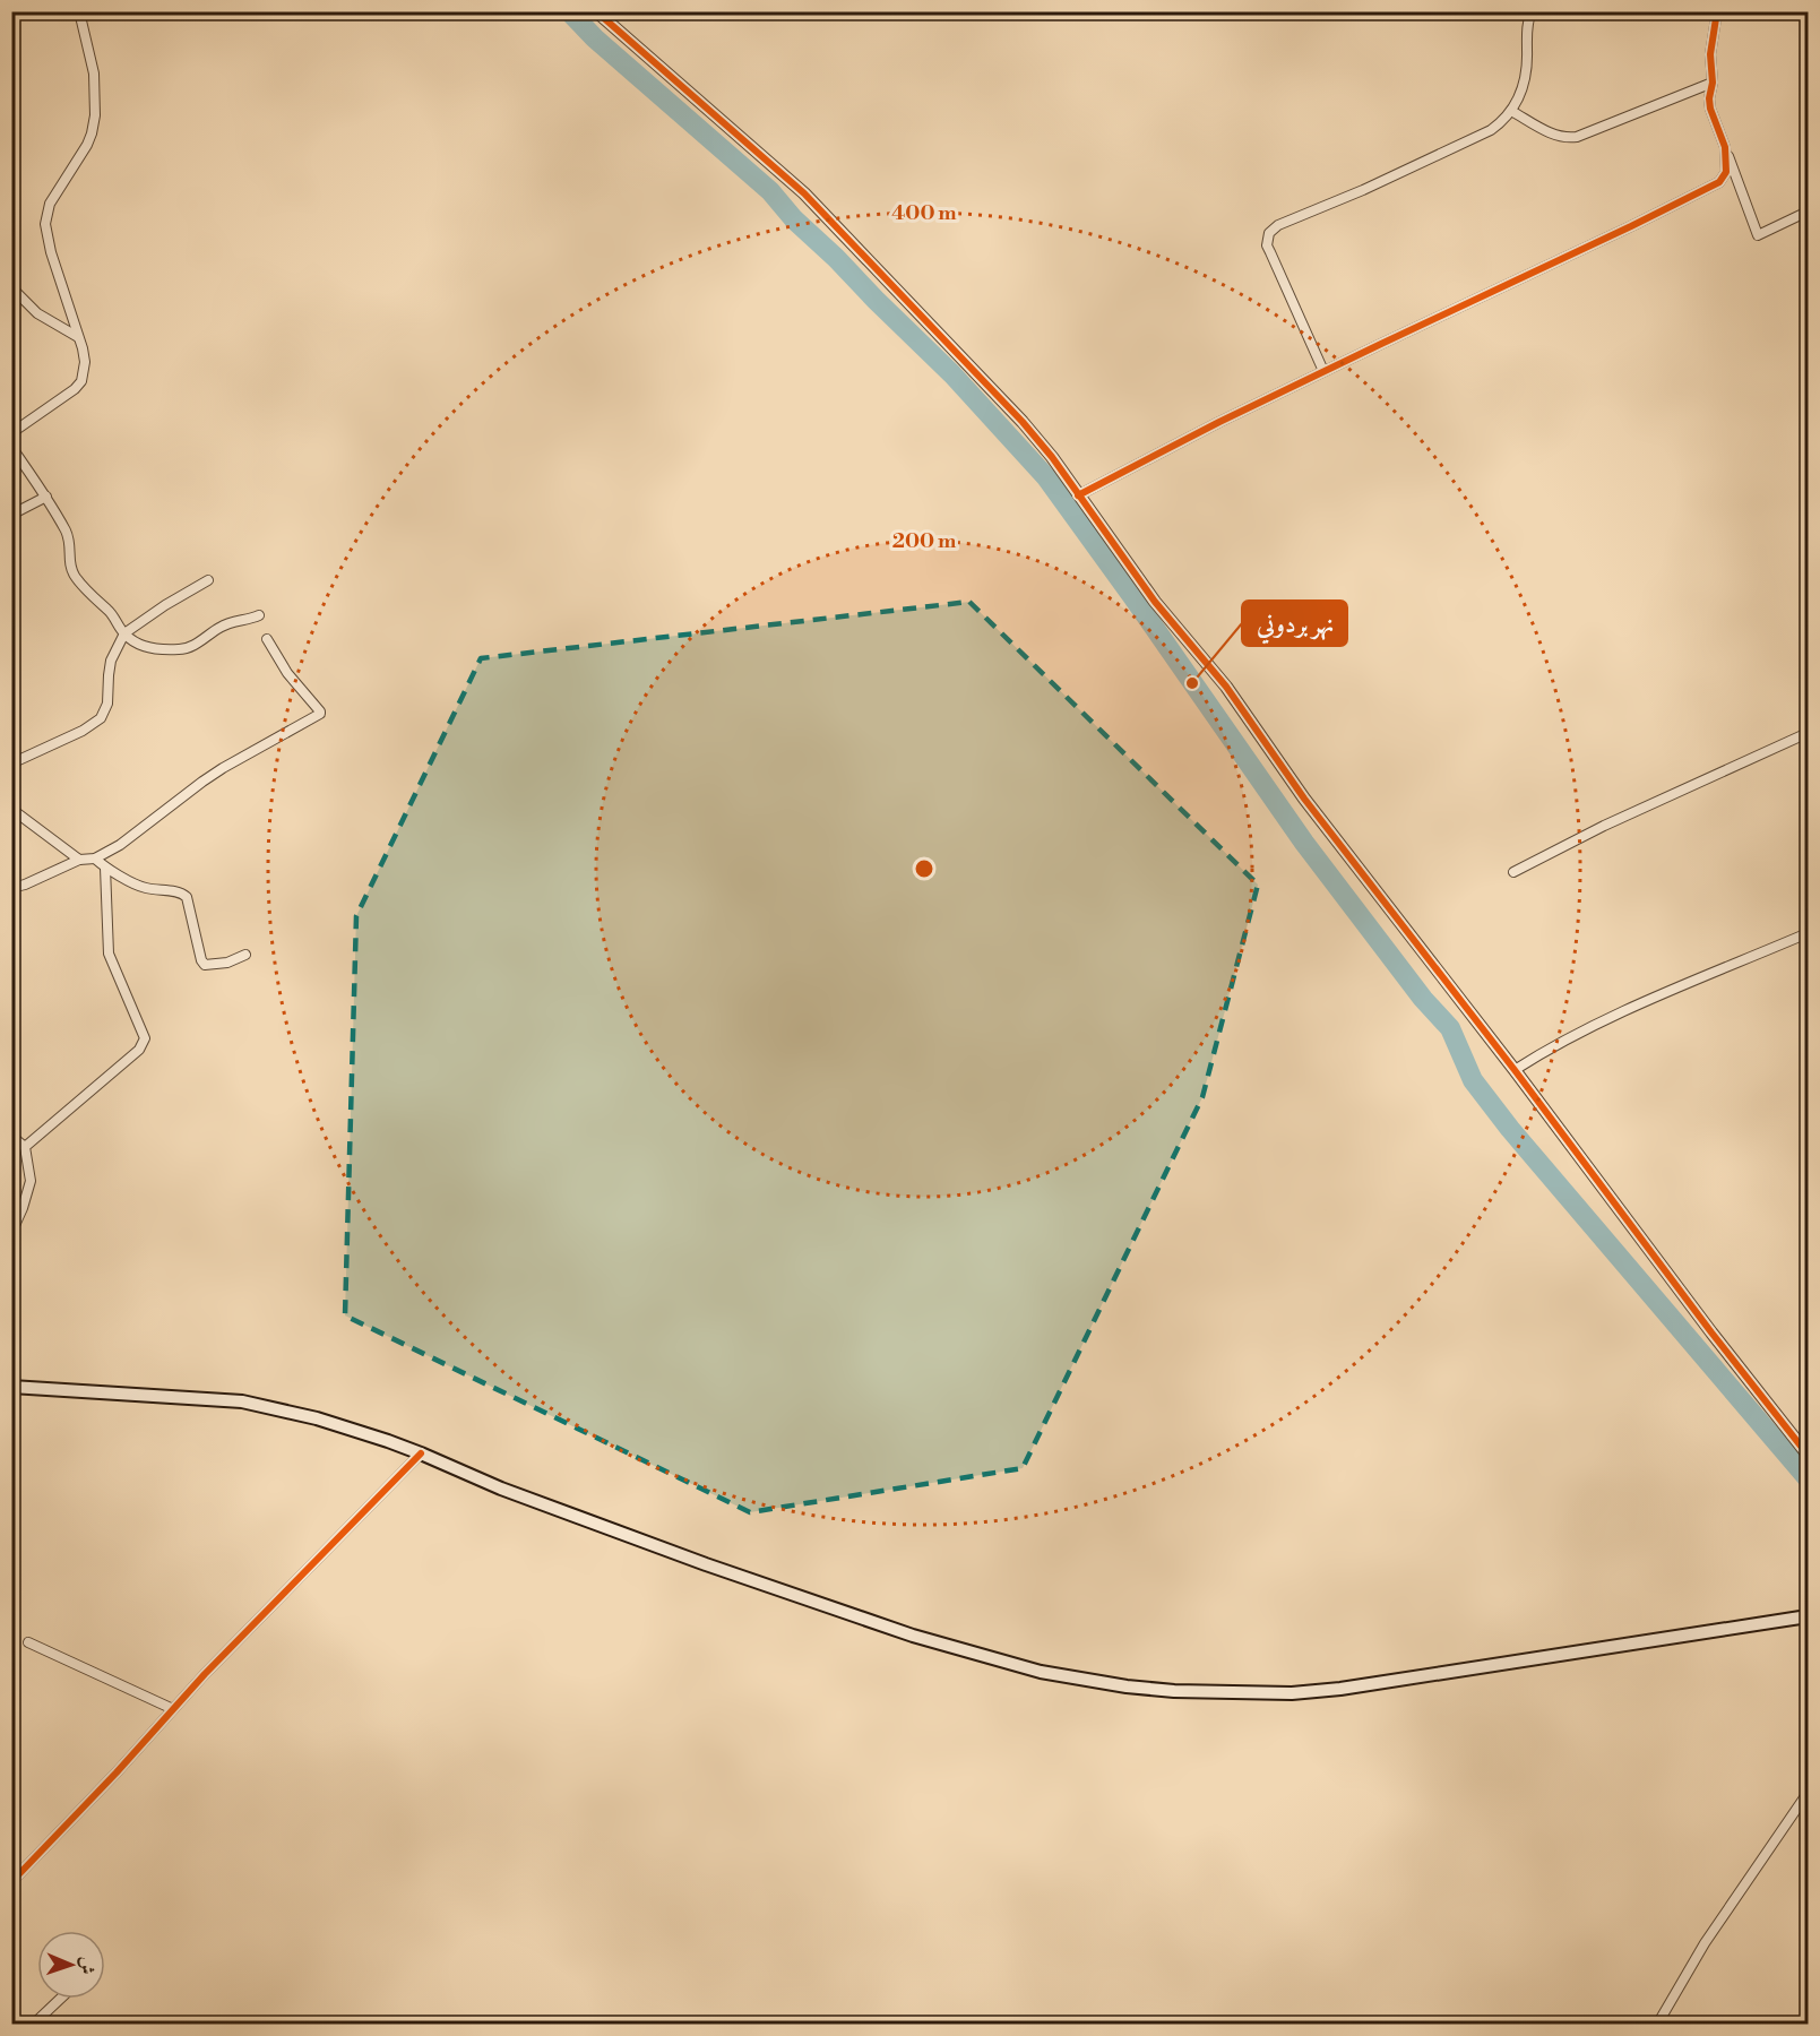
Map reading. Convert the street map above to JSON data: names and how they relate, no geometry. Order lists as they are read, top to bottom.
{
  "places": ["نهر بردوني"],
  "north": "right",
  "rings": ["400 m", "200 m"]
}
